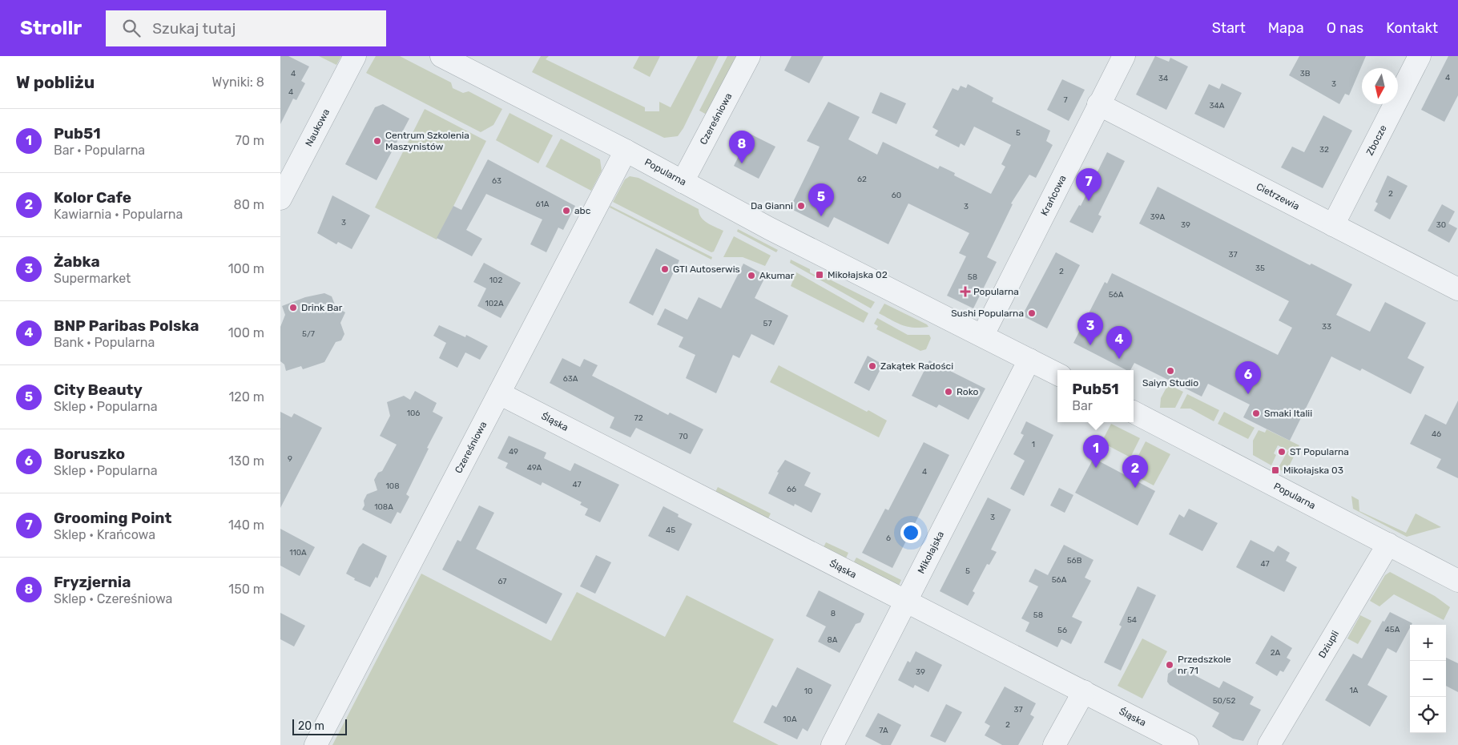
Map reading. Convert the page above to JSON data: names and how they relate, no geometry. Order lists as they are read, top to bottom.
{
  "streets": {
    "street": [
      "Czereśniowa",
      "Naukowa",
      "Zbocze",
      "Popularna",
      "Krańcowa",
      "Cietrzewia",
      "Śląska",
      "Mikołajska",
      "Dziupli"
    ]
  },
  "crossings": [
    ["Czereśniowa", "Popularna"],
    ["Czereśniowa", "Śląska"],
    ["Zbocze", "Cietrzewia"],
    ["Popularna", "Krańcowa"],
    ["Popularna", "Mikołajska"],
    ["Popularna", "Dziupli"],
    ["Krańcowa", "Cietrzewia"],
    ["Śląska", "Mikołajska"]
  ],
  "places": {
    "other": [
      "Centrum Szkolenia Maszynistów",
      "Da Gianni",
      "abc",
      "GTI Autoserwis",
      "Akumar",
      "Drink Bar",
      "Sushi Popularna",
      "Zakątek Radości",
      "Saiyn Studio",
      "Roko",
      "Smaki Italii",
      "ST Popularna",
      "Przedszkole nr 71"
    ],
    "transit": ["Mikołajska 02", "Mikołajska 03"],
    "health": ["Popularna"]
  },
  "house_numbers": [
    "4",
    "3B",
    "4",
    "34",
    "3",
    "4",
    "7",
    "34A",
    "5",
    "32",
    "62",
    "63",
    "2",
    "60",
    "61A",
    "3",
    "39A",
    "3",
    "39",
    "30",
    "37",
    "35",
    "2",
    "58",
    "102",
    "56A",
    "102A",
    "57",
    "33",
    "5/7",
    "63A",
    "106",
    "72",
    "46",
    "70",
    "1",
    "49",
    "9",
    "49A",
    "4",
    "47",
    "108",
    "66",
    "108A",
    "3",
    "45",
    "6",
    "110A",
    "56B",
    "47",
    "5",
    "56A",
    "67",
    "8",
    "58",
    "54",
    "45A",
    "56",
    "8A",
    "2A",
    "39",
    "1A",
    "10",
    "50/52",
    "37",
    "10A",
    "2",
    "7A"
  ],
  "scale_bar": "20 m",
  "north": "bottom",
  "page": {
    "header": "Strollr",
    "search": "Szukaj tutaj",
    "nav": [
      "Start",
      "Mapa",
      "O nas",
      "Kontakt"
    ],
    "heading": ["W pobliżu", "Wyniki: 8"],
    "list": [
      {
        "mark": "1",
        "name": "Pub51",
        "note": "Bar · Popularna",
        "value": "70 m"
      },
      {
        "mark": "2",
        "name": "Kolor Cafe",
        "note": "Kawiarnia · Popularna",
        "value": "80 m"
      },
      {
        "mark": "3",
        "name": "Żabka",
        "note": "Supermarket",
        "value": "100 m"
      },
      {
        "mark": "4",
        "name": "BNP Paribas Polska",
        "note": "Bank · Popularna",
        "value": "100 m"
      },
      {
        "mark": "5",
        "name": "City Beauty",
        "note": "Sklep · Popularna",
        "value": "120 m"
      },
      {
        "mark": "6",
        "name": "Boruszko",
        "note": "Sklep · Popularna",
        "value": "130 m"
      },
      {
        "mark": "7",
        "name": "Grooming Point",
        "note": "Sklep · Krańcowa",
        "value": "140 m"
      },
      {
        "mark": "8",
        "name": "Fryzjernia",
        "note": "Sklep · Czereśniowa",
        "value": "150 m"
      }
    ],
    "pins": [
      "8",
      "7",
      "5",
      "3",
      "4",
      "6",
      "1",
      "2"
    ],
    "popup": ["Pub51", "Bar"],
    "map_buttons": ["+", "−"],
    "scale": "20 m"
  }
}
